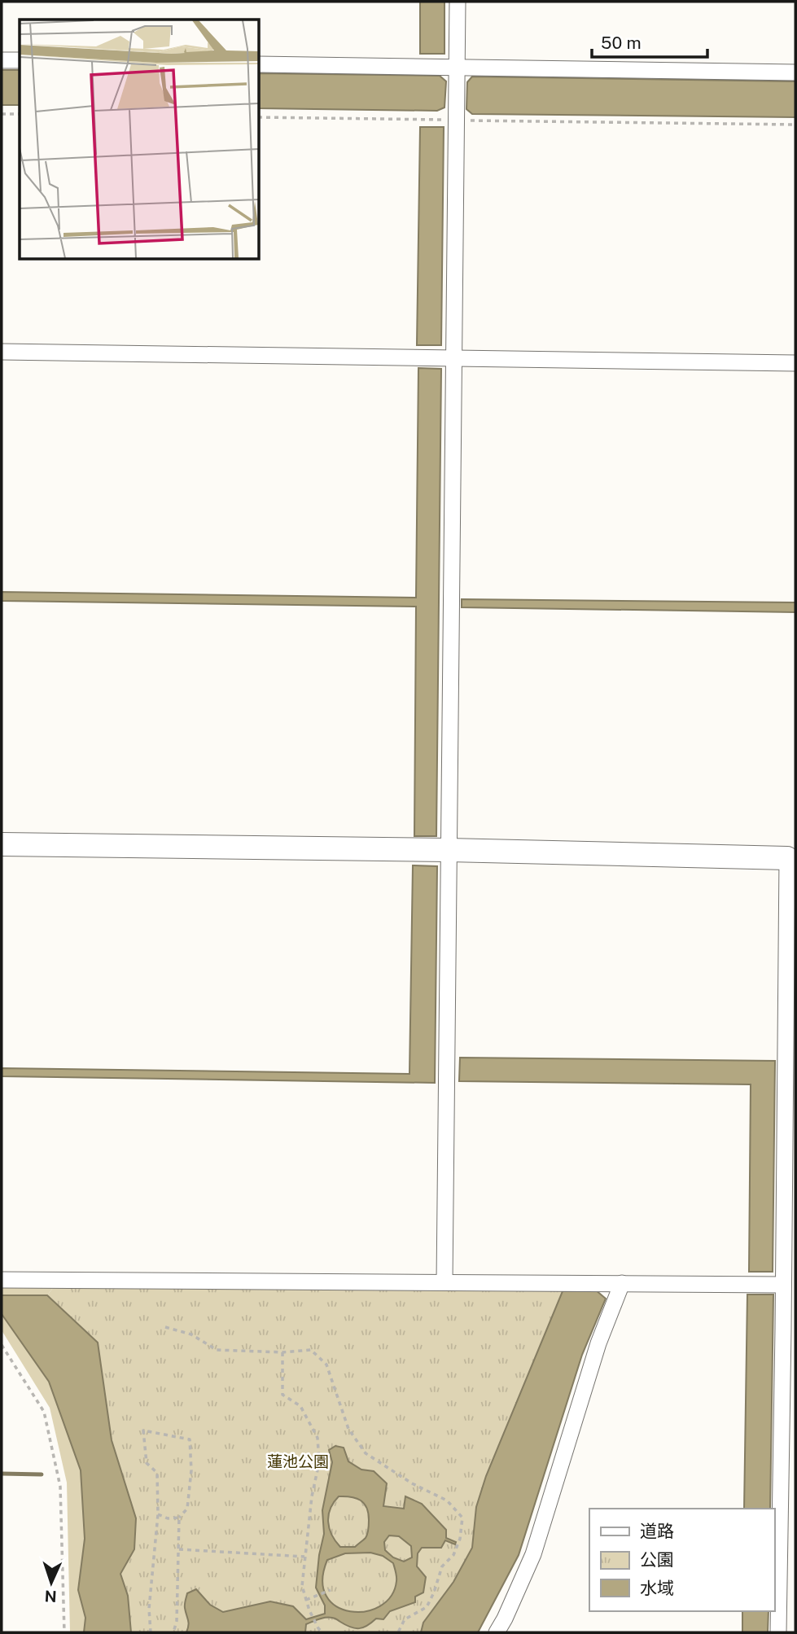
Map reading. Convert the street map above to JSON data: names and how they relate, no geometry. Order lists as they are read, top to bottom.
{
  "parks": ["蓮池公園"],
  "legend": ["道路", "公園", "水域"],
  "scale_bar": "50 m",
  "north": "bottom"
}
